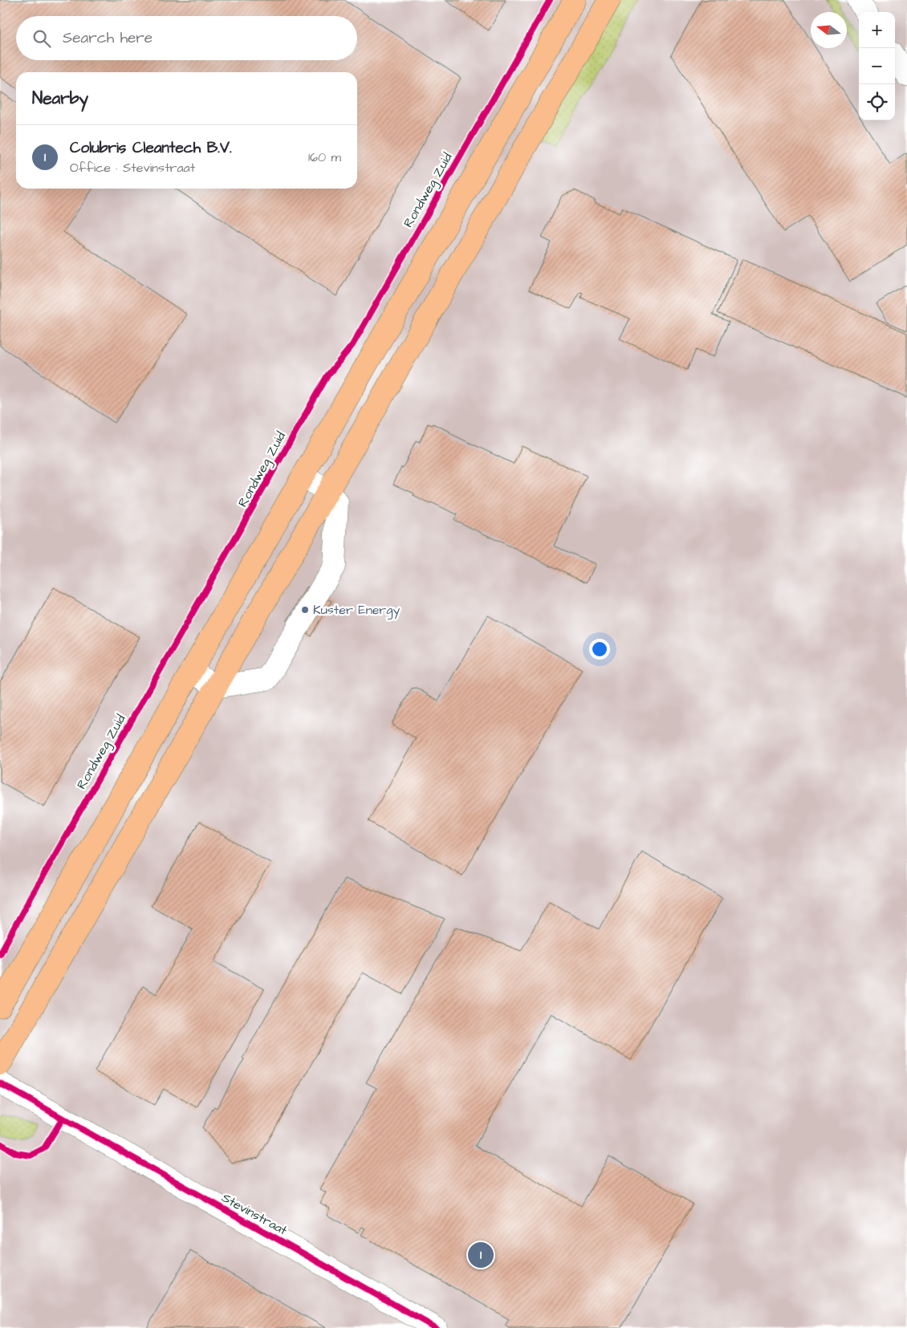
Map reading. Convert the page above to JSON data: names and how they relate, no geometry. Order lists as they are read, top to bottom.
{
  "streets": {
    "street": ["Stevinstraat"],
    "cycle path": ["Rondweg Zuid"]
  },
  "places": ["Kuster Energy"],
  "north": "left",
  "page": {
    "map_buttons": ["+", "−"],
    "search": "Search here",
    "heading": "Nearby",
    "list": [
      {
        "mark": "1",
        "name": "Colubris Cleantech B.V.",
        "note": "Office · Stevinstraat",
        "value": "160 m"
      }
    ],
    "pins": "1"
  }
}
